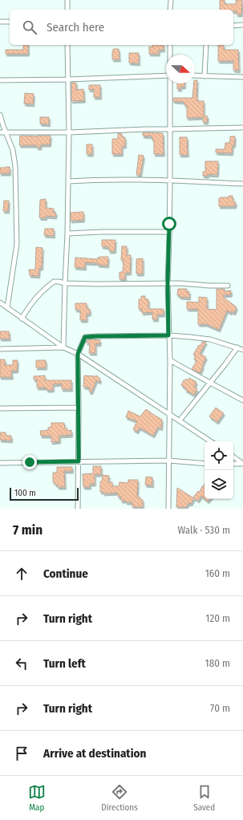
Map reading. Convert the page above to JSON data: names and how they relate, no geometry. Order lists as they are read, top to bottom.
{
  "scale_bar": "100 m",
  "north": "right",
  "page": {
    "search": "Search here",
    "scale": "100 m",
    "heading": ["7 min", "Walk · 530 m"],
    "list": [
      ["Continue", "160 m"],
      ["Turn right", "120 m"],
      ["Turn left", "180 m"],
      ["Turn right", "70 m"],
      "Arrive at destination"
    ],
    "nav": ["Map", "Directions", "Saved"]
  }
}
